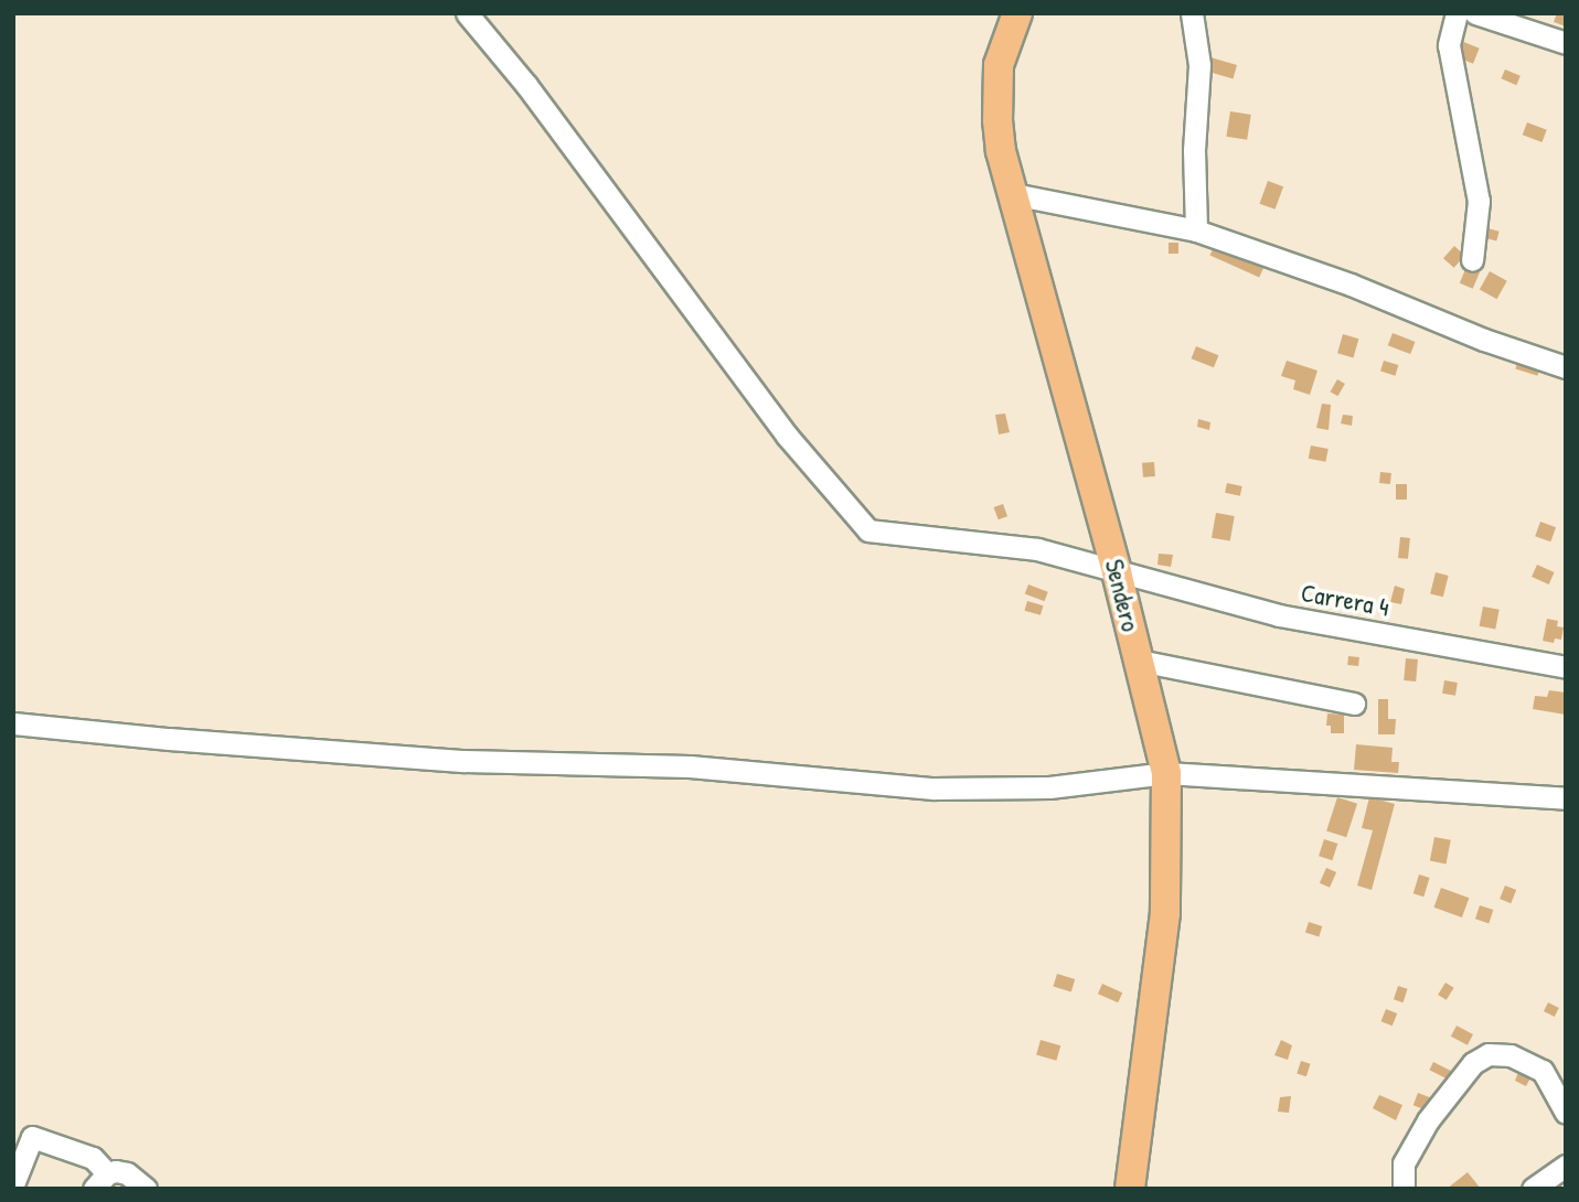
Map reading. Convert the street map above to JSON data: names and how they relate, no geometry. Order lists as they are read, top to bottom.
{
  "streets": {
    "main road": ["Sendero"],
    "street": ["Carrera 4"]
  },
  "crossings": [
    ["Sendero", "Carrera 4"]
  ]
}
